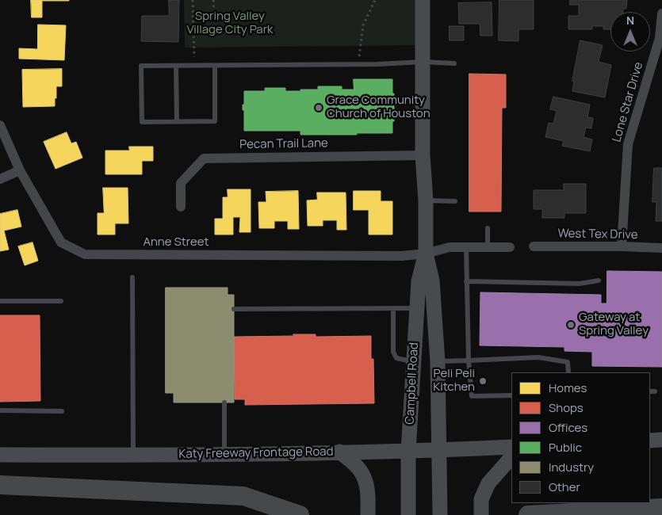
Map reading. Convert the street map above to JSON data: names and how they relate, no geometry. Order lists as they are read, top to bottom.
{
  "streets": {
    "street": [
      "Lone Star Drive",
      "Pecan Trail Lane",
      "West Tex Drive",
      "Anne Street",
      "Campbell Road",
      "Katy Freeway Frontage Road"
    ]
  },
  "crossings": [
    ["Lone Star Drive", "West Tex Drive"],
    ["Pecan Trail Lane", "Campbell Road"],
    ["Anne Street", "Campbell Road"],
    ["Campbell Road", "Katy Freeway Frontage Road"]
  ],
  "parks": ["Spring Valley Village City Park"],
  "places": ["Grace Community Church of Houston", "Gateway at Spring Valley", "Peli Peli Kitchen"],
  "legend": [
    "Homes",
    "Shops",
    "Offices",
    "Public",
    "Industry",
    "Other"
  ],
  "north": "top"
}
